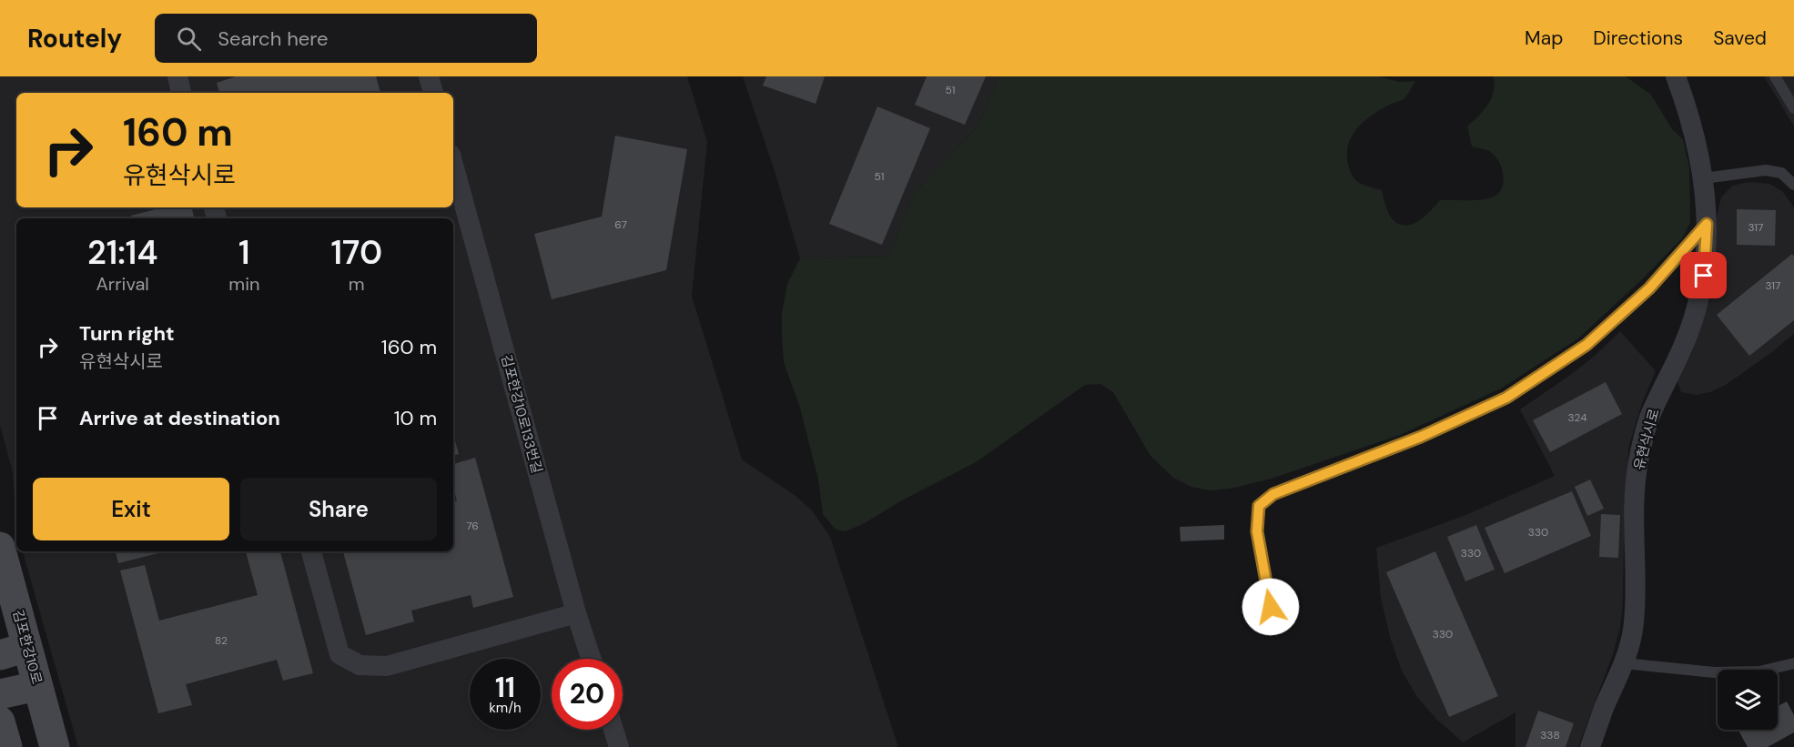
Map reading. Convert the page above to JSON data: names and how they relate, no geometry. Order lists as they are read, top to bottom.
{
  "streets": {
    "street": ["김포한강10로133번길", "유현삭시로", "김포한강10로"]
  },
  "house_numbers": [
    "51",
    "51",
    "67",
    "317",
    "317",
    "324",
    "76",
    "330",
    "330",
    "330",
    "82",
    "338"
  ],
  "page": {
    "header": "Routely",
    "search": "Search here",
    "nav": ["Map", "Directions", "Saved"],
    "turn": ["160 m", "유현삭시로"],
    "eta": [
      "21:14",
      "Arrival",
      "1",
      "min",
      "170",
      "m"
    ],
    "list": [
      {
        "name": "Turn right",
        "note": "유현삭시로",
        "value": "160 m"
      },
      {
        "name": "Arrive at destination",
        "value": "10 m"
      }
    ],
    "buttons": ["Exit", "Share"],
    "speed": "11 km/h",
    "limit": "20"
  }
}
